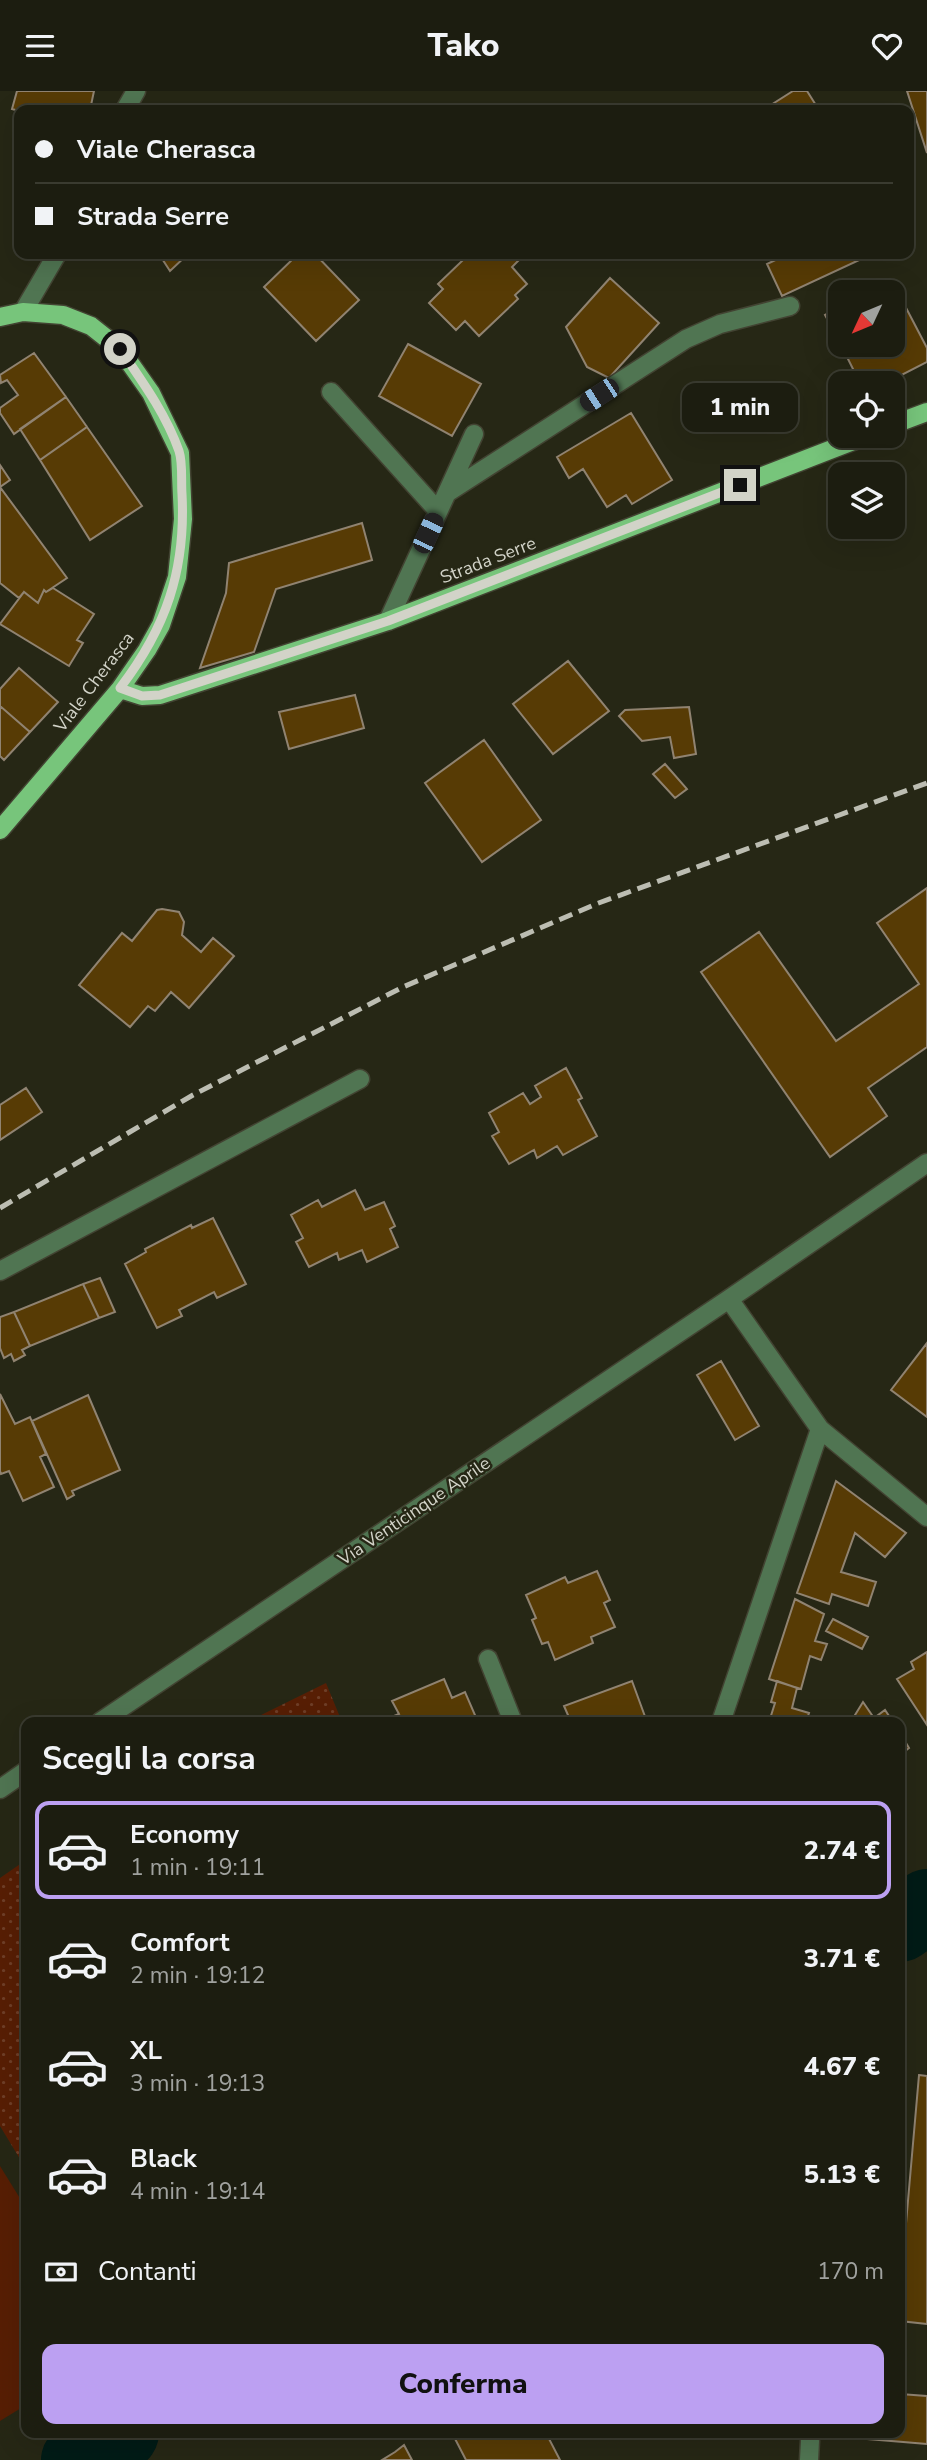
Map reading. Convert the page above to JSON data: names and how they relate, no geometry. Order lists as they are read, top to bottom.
{
  "streets": {
    "main road": ["Strada Serre", "Viale Cherasca"],
    "street": ["Via Venticinque Aprile"]
  },
  "crossings": [
    ["Strada Serre", "Viale Cherasca"]
  ],
  "north": "bottom left",
  "page": {
    "header": "Tako",
    "banner": ["Viale Cherasca", "Strada Serre"],
    "bubble": "1 min",
    "heading": "Scegli la corsa",
    "list": [
      {
        "name": "Economy",
        "note": "1 min · 19:11",
        "value": "2.74 €"
      },
      {
        "name": "Comfort",
        "note": "2 min · 19:12",
        "value": "3.71 €"
      },
      {
        "name": "XL",
        "note": "3 min · 19:13",
        "value": "4.67 €"
      },
      {
        "name": "Black",
        "note": "4 min · 19:14",
        "value": "5.13 €"
      }
    ],
    "pay": ["Contanti", "170 m"],
    "buttons": "Conferma"
  }
}
